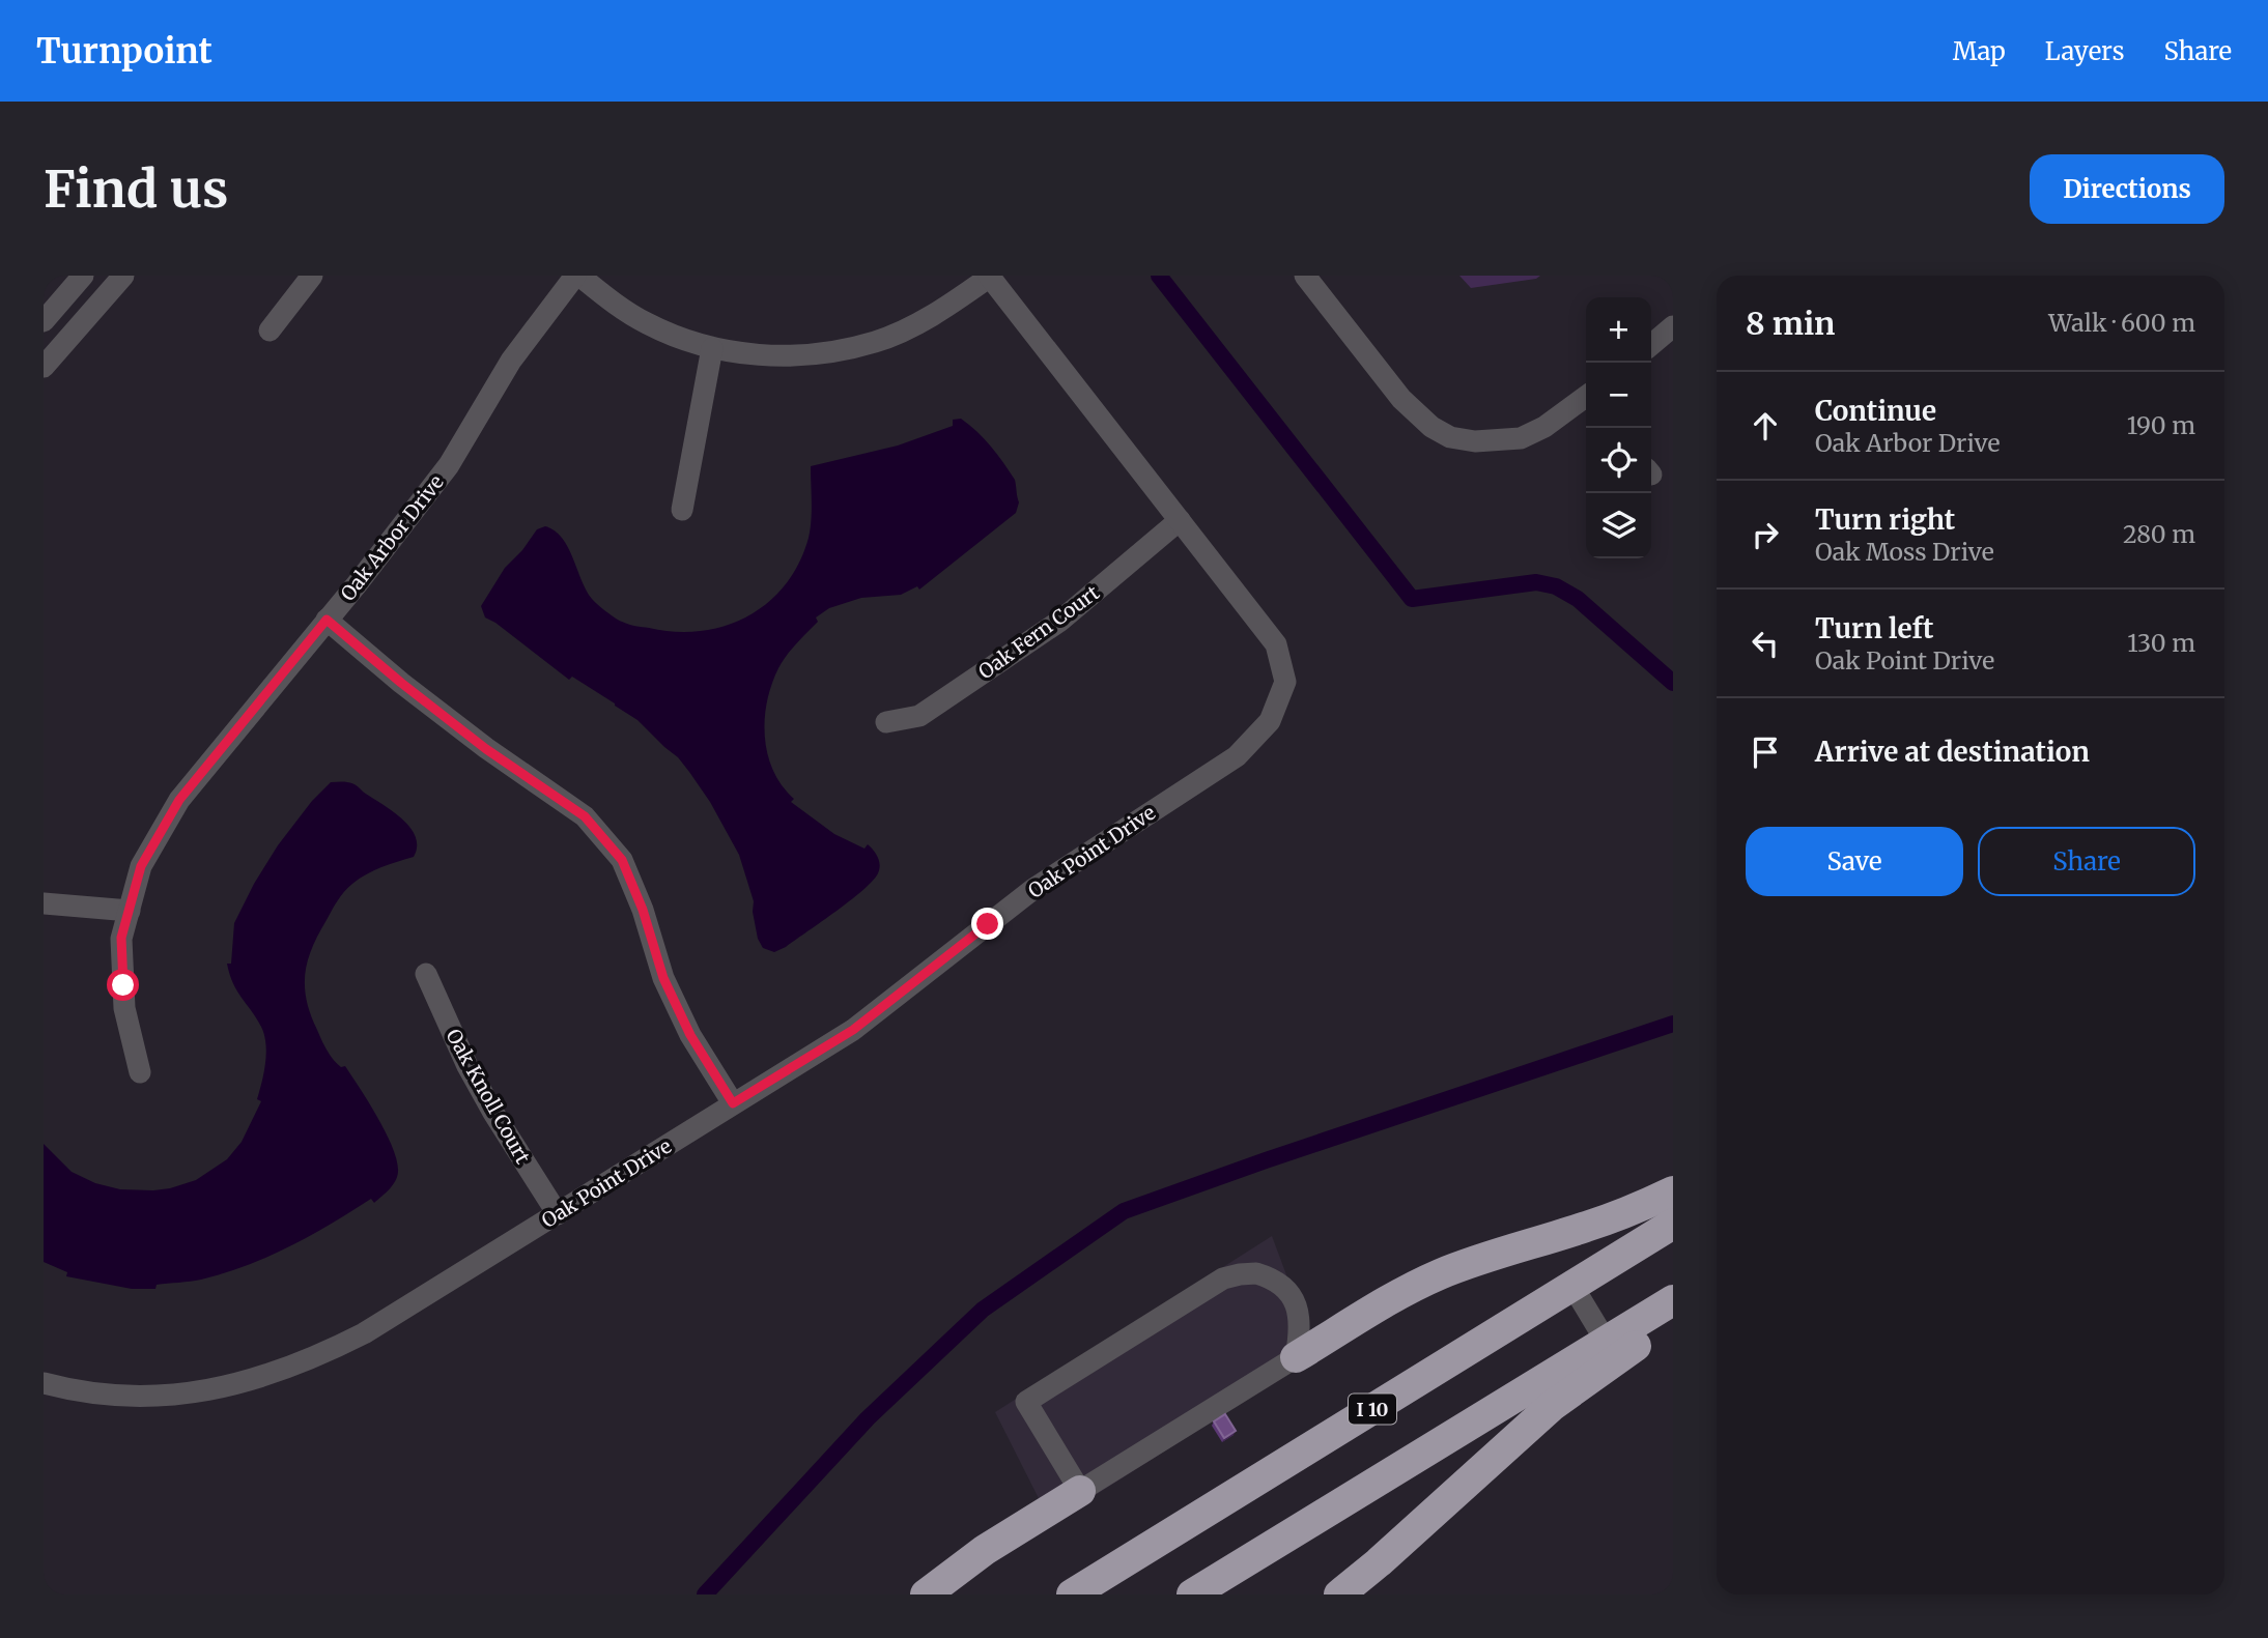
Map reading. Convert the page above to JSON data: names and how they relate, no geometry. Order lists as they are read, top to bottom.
{
  "streets": {
    "highway": ["I 10"],
    "street": [
      "Oak Arbor Drive",
      "Oak Fern Court",
      "Oak Point Drive",
      "Oak Knoll Court"
    ]
  },
  "crossings": [
    ["Oak Fern Court", "Oak Point Drive"],
    ["Oak Point Drive", "Oak Knoll Court"]
  ],
  "page": {
    "header": "Turnpoint",
    "nav": ["Map", "Layers", "Share"],
    "buttons": [
      "Directions",
      ["Save", "Share"]
    ],
    "title": "Find us",
    "heading": ["8 min", "Walk · 600 m"],
    "map_buttons": ["+", "−"],
    "list": [
      ["Continue", "Oak Arbor Drive", "190 m"],
      ["Turn right", "Oak Moss Drive", "280 m"],
      ["Turn left", "Oak Point Drive", "130 m"],
      "Arrive at destination"
    ]
  }
}
